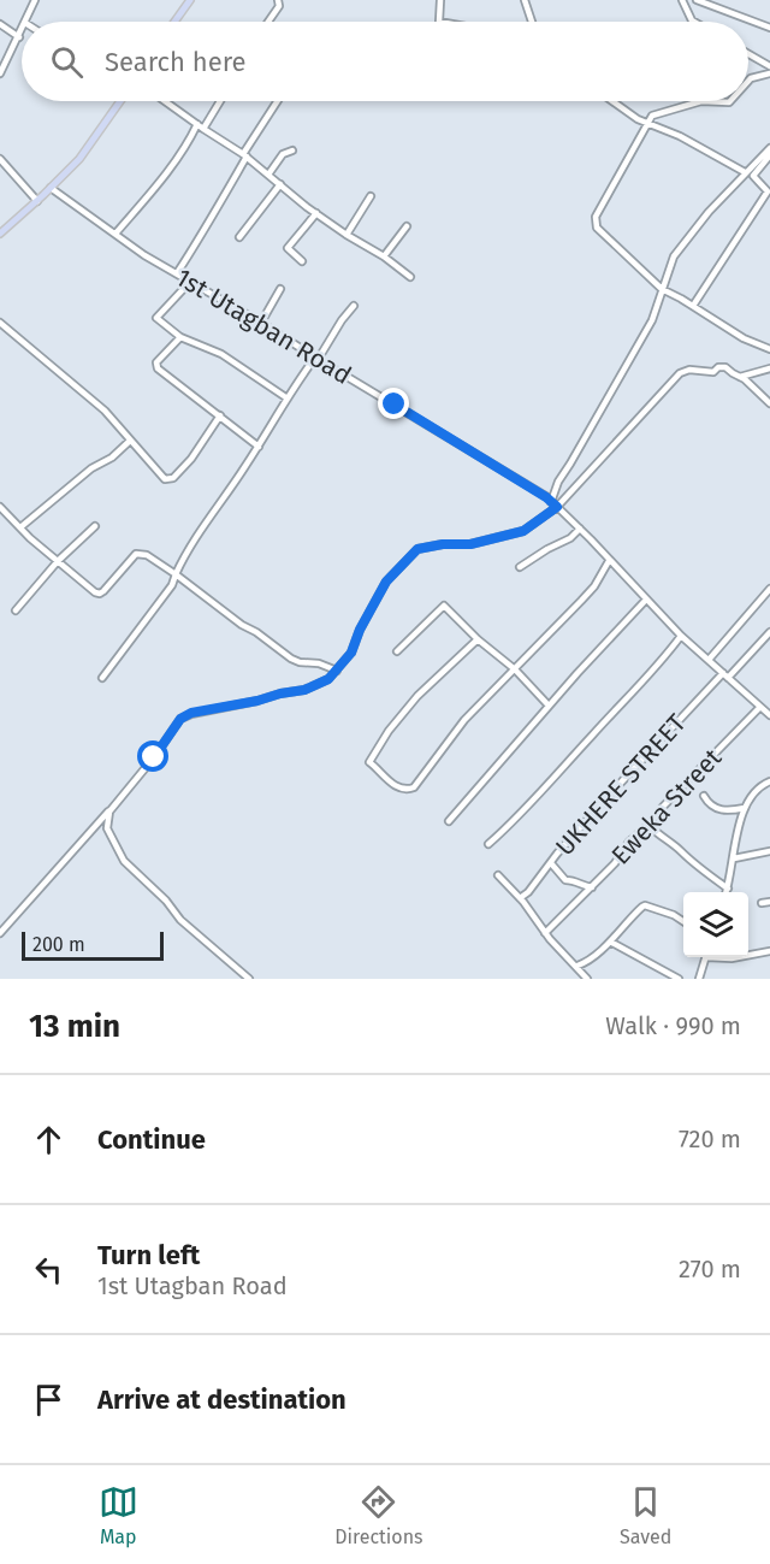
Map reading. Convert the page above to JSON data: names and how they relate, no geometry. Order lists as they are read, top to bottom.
{
  "streets": {
    "street": ["1st Utagban Road", "UKHERE STREET", "Eweka Street"]
  },
  "crossings": [
    ["1st Utagban Road", "UKHERE STREET"],
    ["1st Utagban Road", "Eweka Street"]
  ],
  "scale_bar": "200 m",
  "page": {
    "search": "Search here",
    "scale": "200 m",
    "heading": ["13 min", "Walk · 990 m"],
    "list": [
      ["Continue", "720 m"],
      ["Turn left", "1st Utagban Road", "270 m"],
      "Arrive at destination"
    ],
    "nav": ["Map", "Directions", "Saved"]
  }
}
